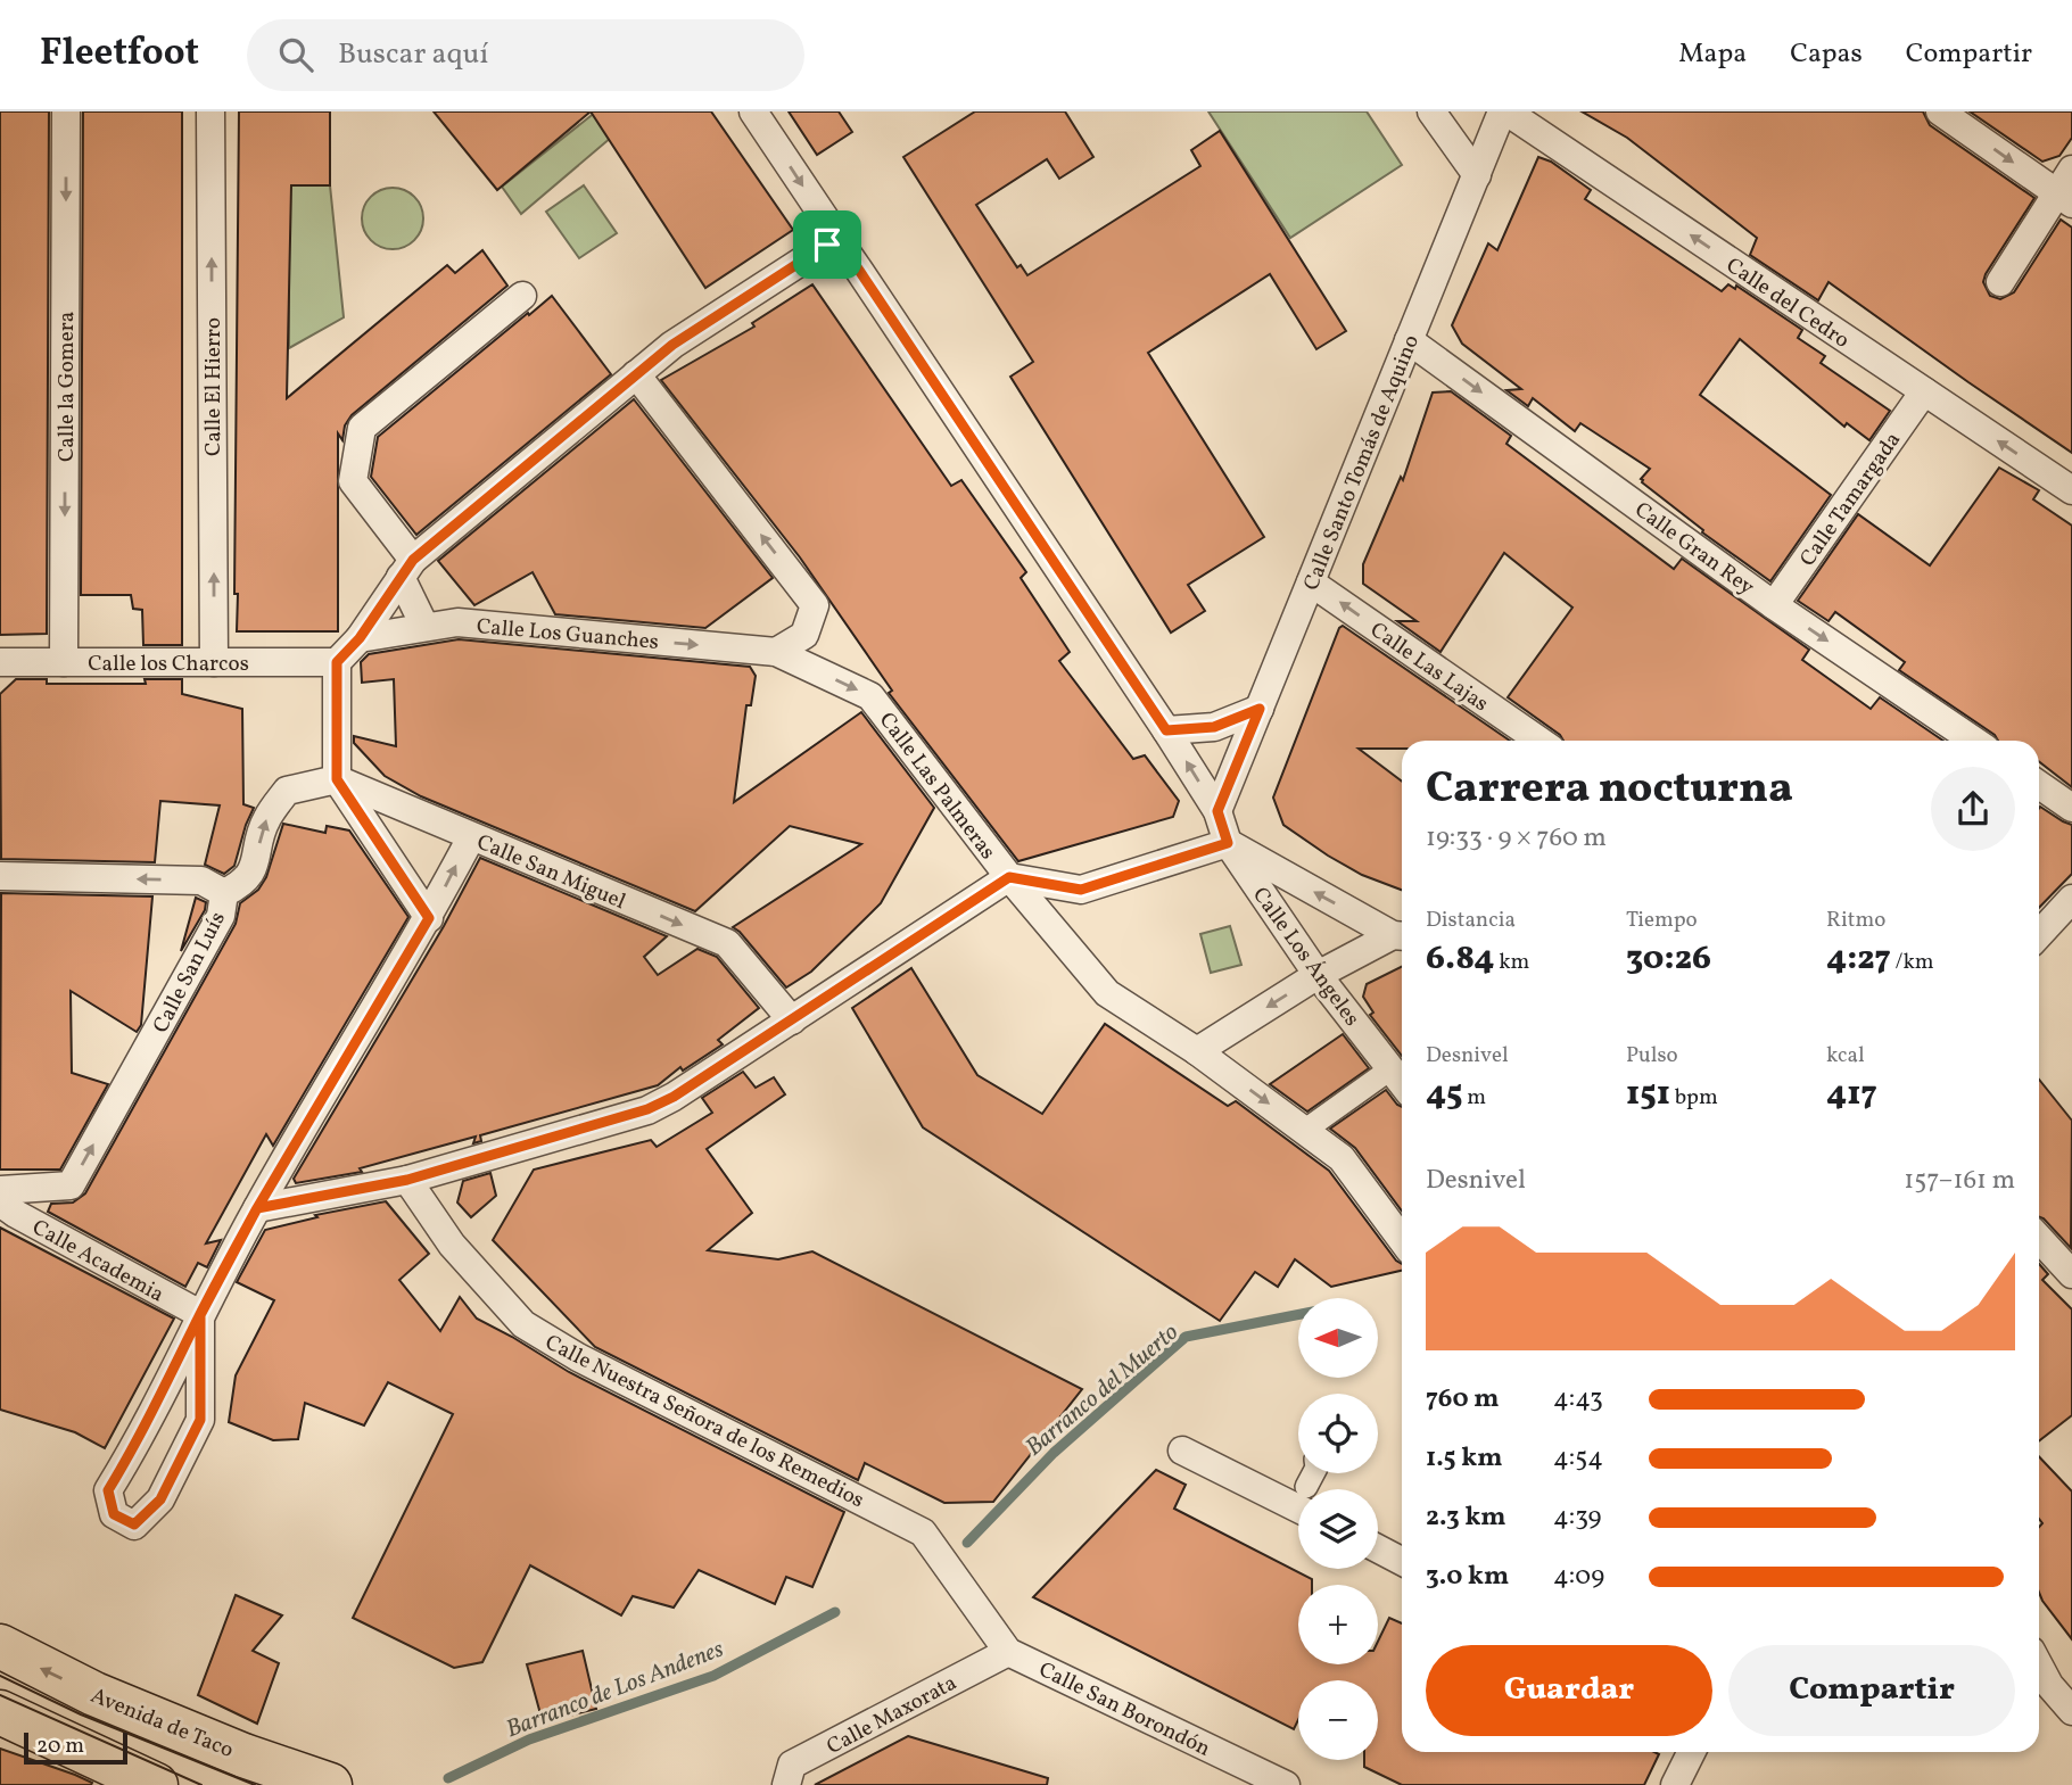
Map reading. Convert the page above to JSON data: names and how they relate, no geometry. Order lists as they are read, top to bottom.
{
  "streets": {
    "main road": ["Avenida de Taco"],
    "street": [
      "Calle del Cedro",
      "Calle la Gomera",
      "Calle El Hierro",
      "Calle Santo Tomás de Aquino",
      "Calle Tamargada",
      "Calle Gran Rey",
      "Calle Los Guanches",
      "Calle los Charcos",
      "Calle Las Lajas",
      "Calle Las Palmeras",
      "Calle San Miguel",
      "Calle Los Ángeles",
      "Calle San Luís",
      "Calle Academia",
      "Calle Nuestra Señora de los Remedios",
      "Calle San Borondón",
      "Calle Maxorata"
    ]
  },
  "crossings": [
    ["Calle del Cedro", "Calle Santo Tomás de Aquino"],
    ["Calle del Cedro", "Calle Tamargada"],
    ["Calle la Gomera", "Calle los Charcos"],
    ["Calle El Hierro", "Calle los Charcos"],
    ["Calle Santo Tomás de Aquino", "Calle Gran Rey"],
    ["Calle Santo Tomás de Aquino", "Calle Las Lajas"],
    ["Calle Santo Tomás de Aquino", "Calle Los Ángeles"],
    ["Calle Tamargada", "Calle Gran Rey"],
    ["Calle Los Guanches", "Calle Las Palmeras"],
    ["Calle Nuestra Señora de los Remedios", "Calle San Borondón"],
    ["Calle Nuestra Señora de los Remedios", "Calle Maxorata"],
    ["Calle San Borondón", "Calle Maxorata"]
  ],
  "one_way": [
    "Calle del Cedro",
    "Calle la Gomera",
    "Calle El Hierro",
    "Calle Gran Rey",
    "Calle Los Guanches",
    "Calle Las Palmeras",
    "Calle San Miguel"
  ],
  "water": ["Barranco del Muerto", "Barranco de Los Andenes"],
  "scale_bar": "20 m",
  "north": "left",
  "page": {
    "header": "Fleetfoot",
    "search": "Buscar aquí",
    "nav": ["Mapa", "Capas", "Compartir"],
    "heading": ["Carrera nocturna", "19:33 · 9 × 760 m"],
    "stats": [
      ["Distancia", "6.84 km"],
      ["Tiempo", "30:26"],
      ["Ritmo", "4:27 /km"],
      ["Desnivel", "45 m"],
      ["Pulso", "151 bpm"],
      ["kcal", "417"]
    ],
    "chart": ["Desnivel", "157–161 m"],
    "map_buttons": ["+", "−"],
    "list": [
      {
        "name": "760 m",
        "note": "4:43"
      },
      {
        "name": "1.5 km",
        "note": "4:54"
      },
      {
        "name": "2.3 km",
        "note": "4:39"
      },
      {
        "name": "3.0 km",
        "note": "4:09"
      }
    ],
    "buttons": ["Guardar", "Compartir"],
    "scale": "20 m"
  }
}
